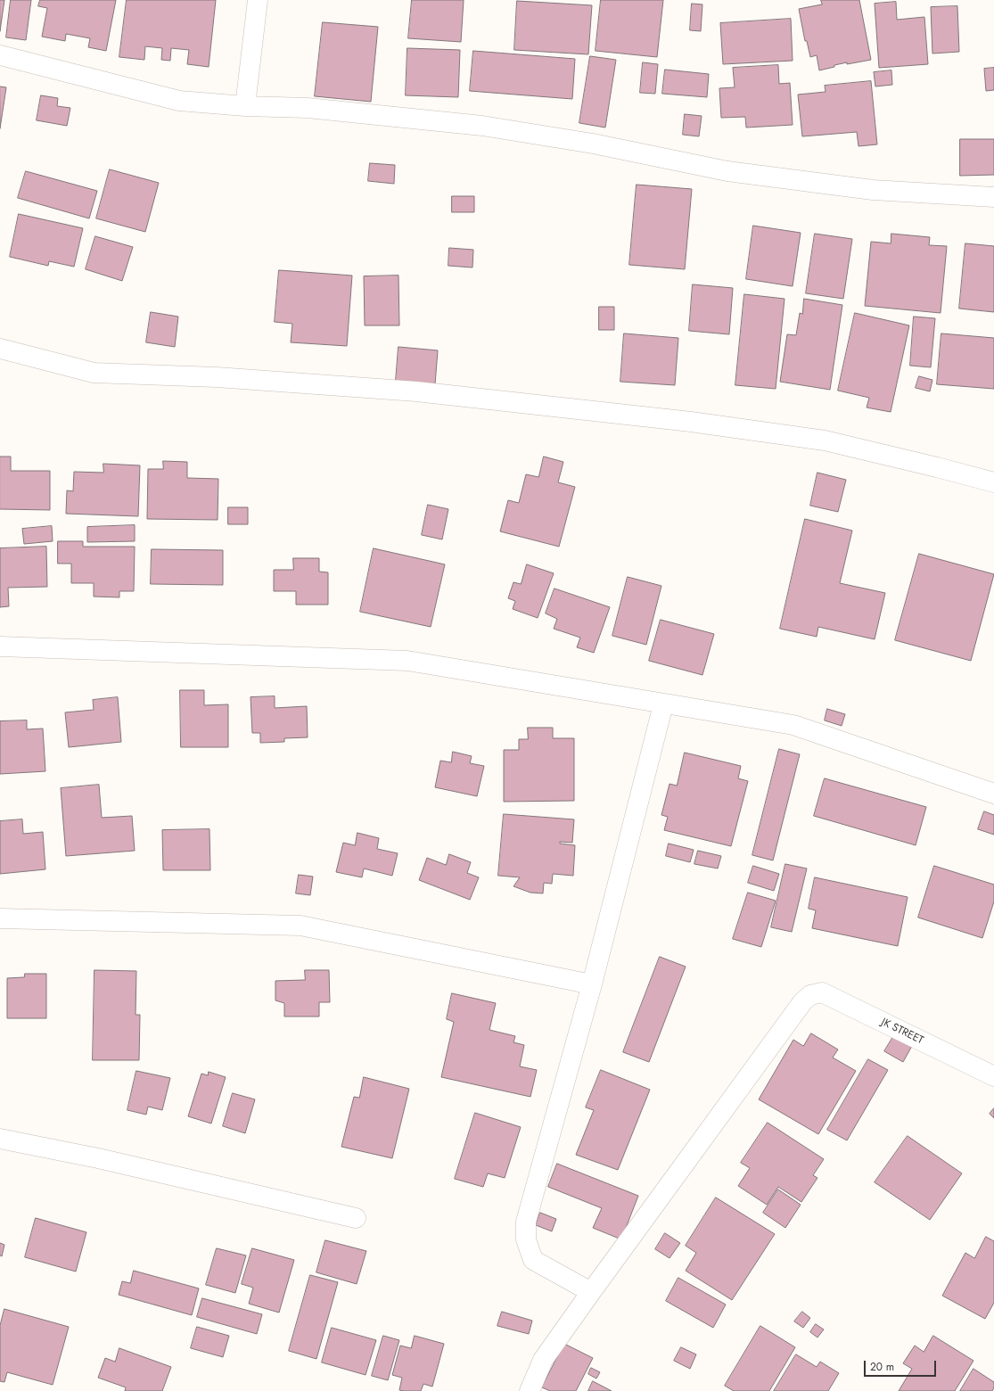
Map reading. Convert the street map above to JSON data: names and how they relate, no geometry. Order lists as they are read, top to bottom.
{
  "streets": {
    "street": ["JK STREET"]
  },
  "scale_bar": "20 m"
}
